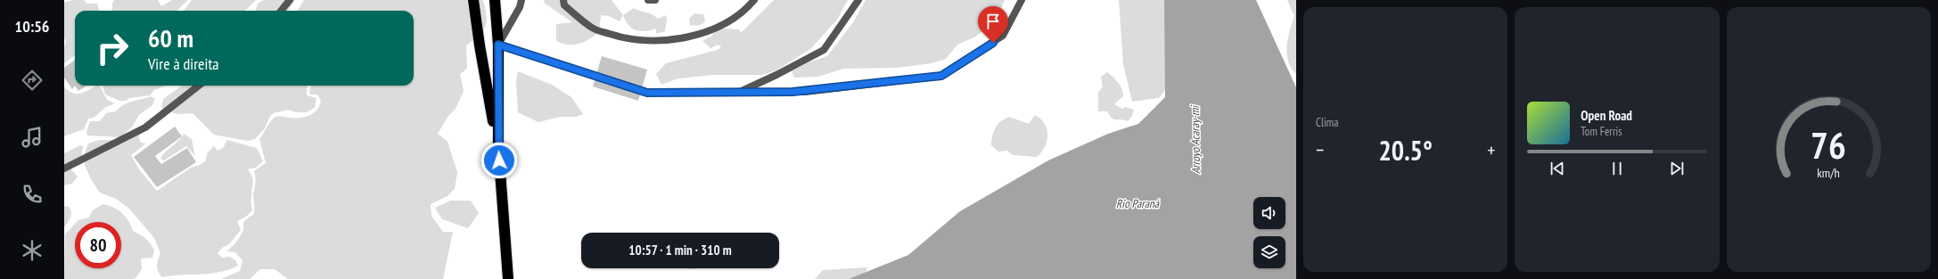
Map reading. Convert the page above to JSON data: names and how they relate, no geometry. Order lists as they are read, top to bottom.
{
  "water": ["Arroyo Acaray-mi", "Rio Paraná"],
  "page": {
    "tabs": "10:56",
    "tile": "Clima",
    "turn": ["60 m", "Vire à direita"],
    "song": ["Open Road", "Tom Ferris"],
    "heat": ["−", "20.5°", "+"],
    "limit": "80",
    "trip": "10:57 · 1 min · 310 m",
    "gauge": ["76", "km/h"]
  }
}
